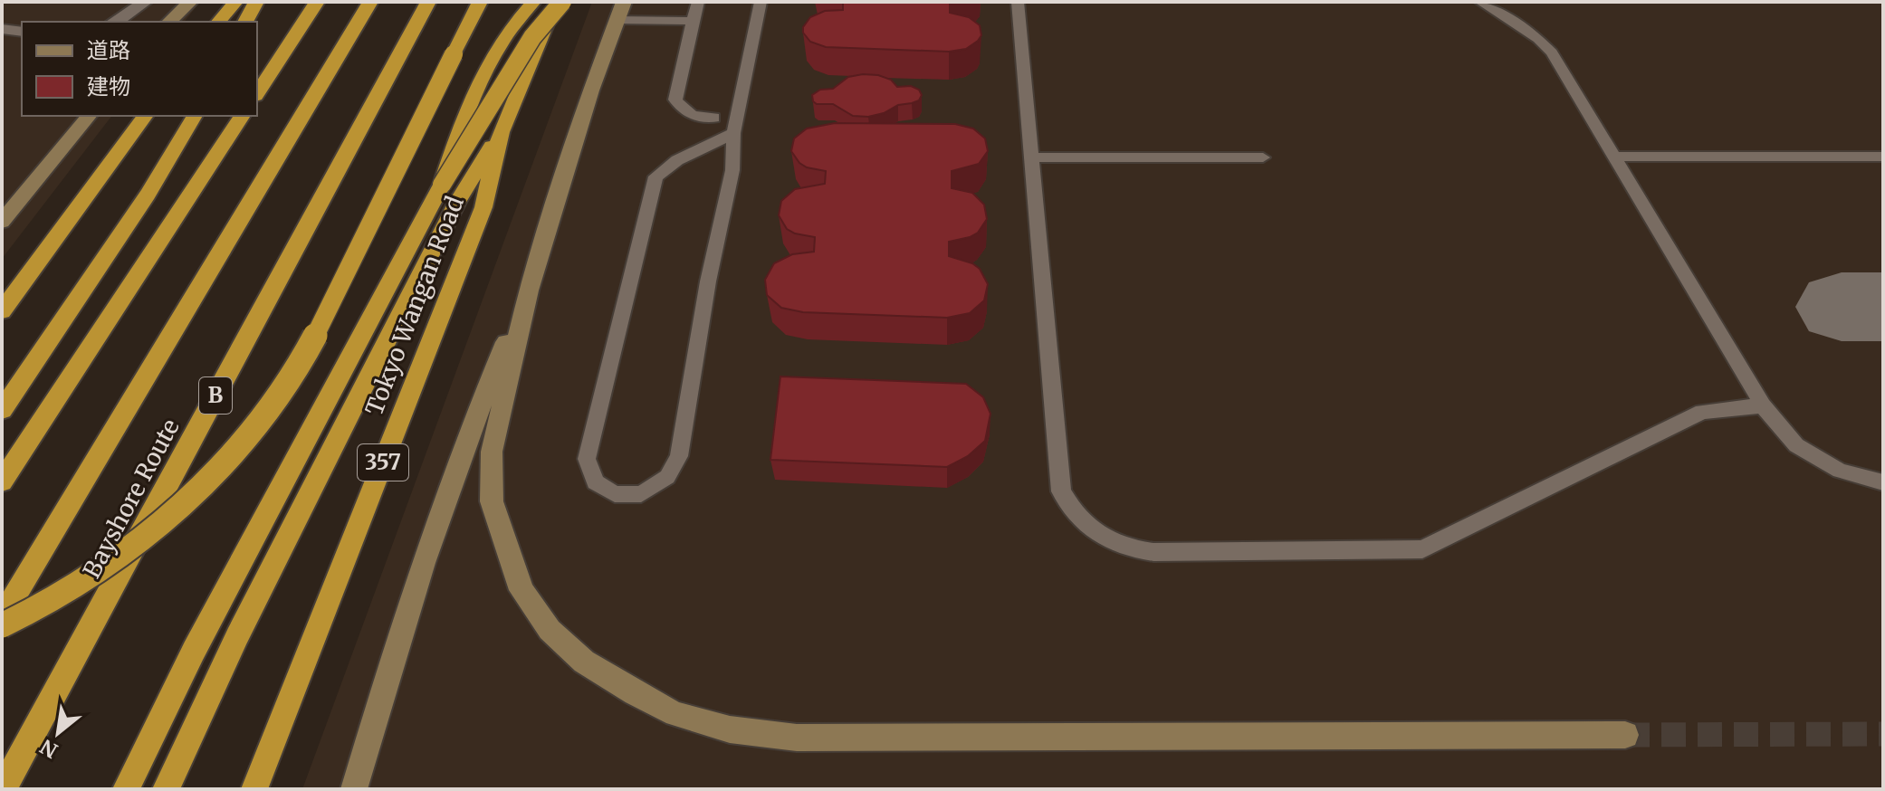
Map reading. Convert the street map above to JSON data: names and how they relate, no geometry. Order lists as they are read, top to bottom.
{
  "streets": {
    "highway": [
      "Tokyo Wangan Road",
      "B",
      "357",
      "Bayshore Route"
    ]
  },
  "legend": ["道路", "建物"],
  "north": "bottom left"
}
